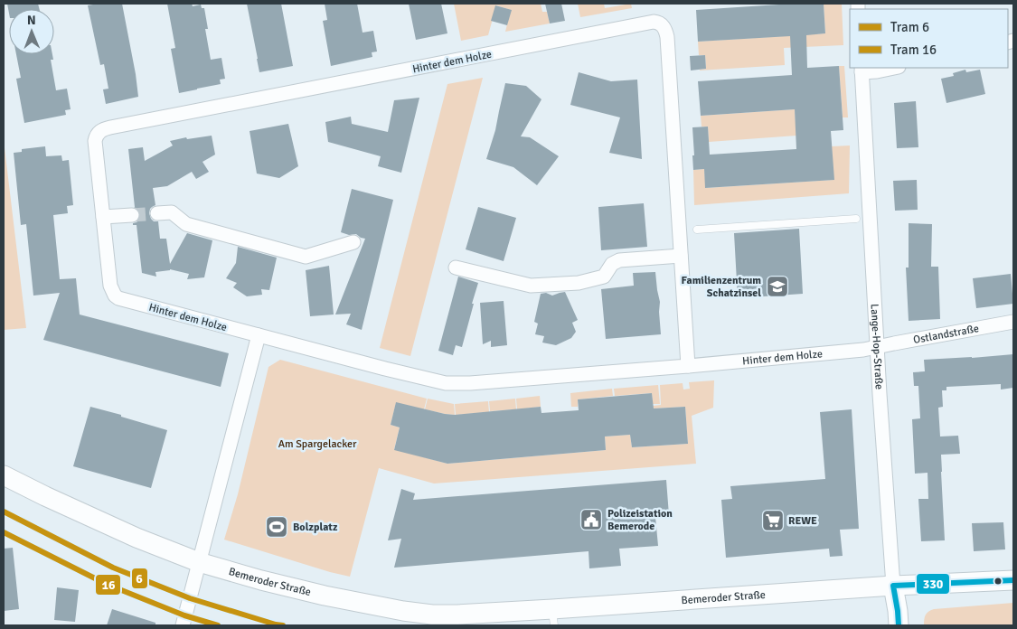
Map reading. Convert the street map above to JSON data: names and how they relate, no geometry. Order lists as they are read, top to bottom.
{
  "streets": {
    "main road": ["Lange-Hop-Straße", "Bemeroder Straße"],
    "street": ["Hinter dem Holze", "Ostlandstraße"]
  },
  "crossings": [
    ["Hinter dem Holze", "Ostlandstraße"],
    ["Hinter dem Holze", "Lange-Hop-Straße"],
    ["Ostlandstraße", "Lange-Hop-Straße"],
    ["Lange-Hop-Straße", "Bemeroder Straße"]
  ],
  "parks": ["Am Spargelacker"],
  "places": {
    "school or university": ["Familienzentrum Schatzinsel"],
    "public building": ["Polizeistation Bemerode"],
    "supermarket": ["REWE"],
    "sports": ["Bolzplatz"]
  },
  "lines": ["tram line 6", "tram line 16", "transit line 330"],
  "legend": ["Tram 6", "Tram 16"],
  "north": "top"
}
